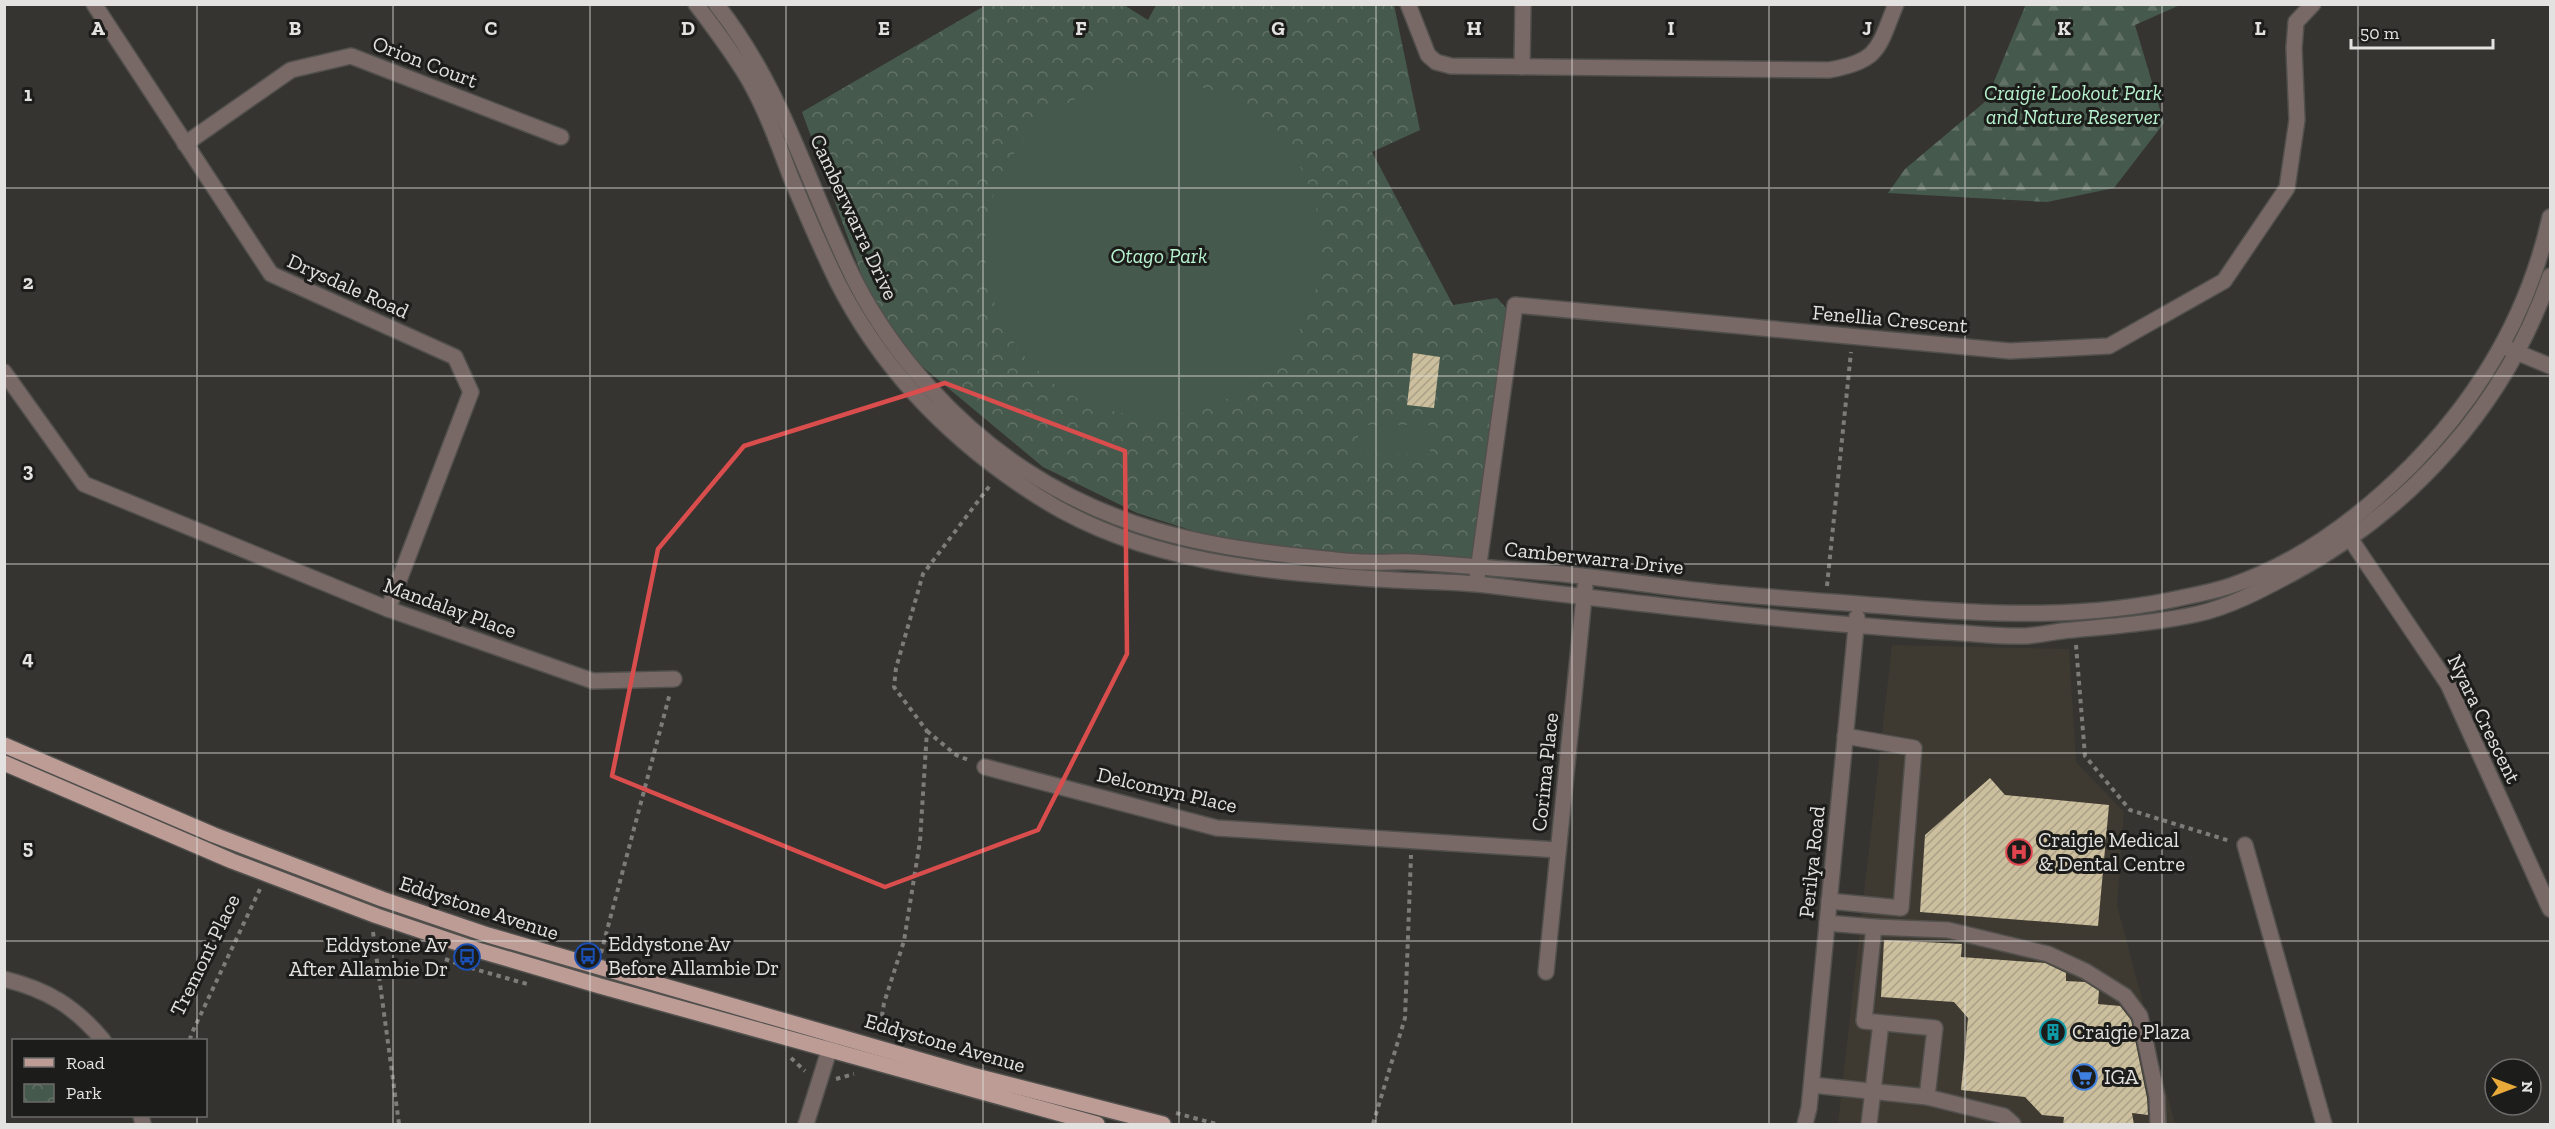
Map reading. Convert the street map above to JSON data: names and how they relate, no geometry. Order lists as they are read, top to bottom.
{
  "streets": {
    "main road": ["Eddystone Avenue"],
    "street": [
      "Orion Court",
      "Camberwarra Drive",
      "Drysdale Road",
      "Fenellia Crescent",
      "Mandalay Place",
      "Nyara Crescent",
      "Corima Place",
      "Delcomyn Place",
      "Perilya Road"
    ],
    "path": ["Tremont Place"]
  },
  "crossings": [
    ["Orion Court", "Drysdale Road"],
    ["Camberwarra Drive", "Fenellia Crescent"],
    ["Camberwarra Drive", "Nyara Crescent"],
    ["Camberwarra Drive", "Corima Place"],
    ["Camberwarra Drive", "Perilya Road"],
    ["Drysdale Road", "Mandalay Place"],
    ["Corima Place", "Delcomyn Place"]
  ],
  "parks": ["Craigie Lookout Park and Nature Reserver", "Otago Park"],
  "places": {
    "hospital": ["Craigie Medical & Dental Centre"],
    "bus stop": ["Eddystone Av Before Allambie Dr", "Eddystone Av After Allambie Dr"],
    "building": ["Craigie Plaza"],
    "supermarket": ["IGA"]
  },
  "legend": ["Road", "Park"],
  "scale_bar": "50 m",
  "north": "right",
  "grid": {
    "columns": [
      "A",
      "B",
      "C",
      "D",
      "E",
      "F",
      "G",
      "H",
      "I",
      "J",
      "K",
      "L"
    ],
    "rows": [
      "1",
      "2",
      "3",
      "4",
      "5"
    ]
  }
}
